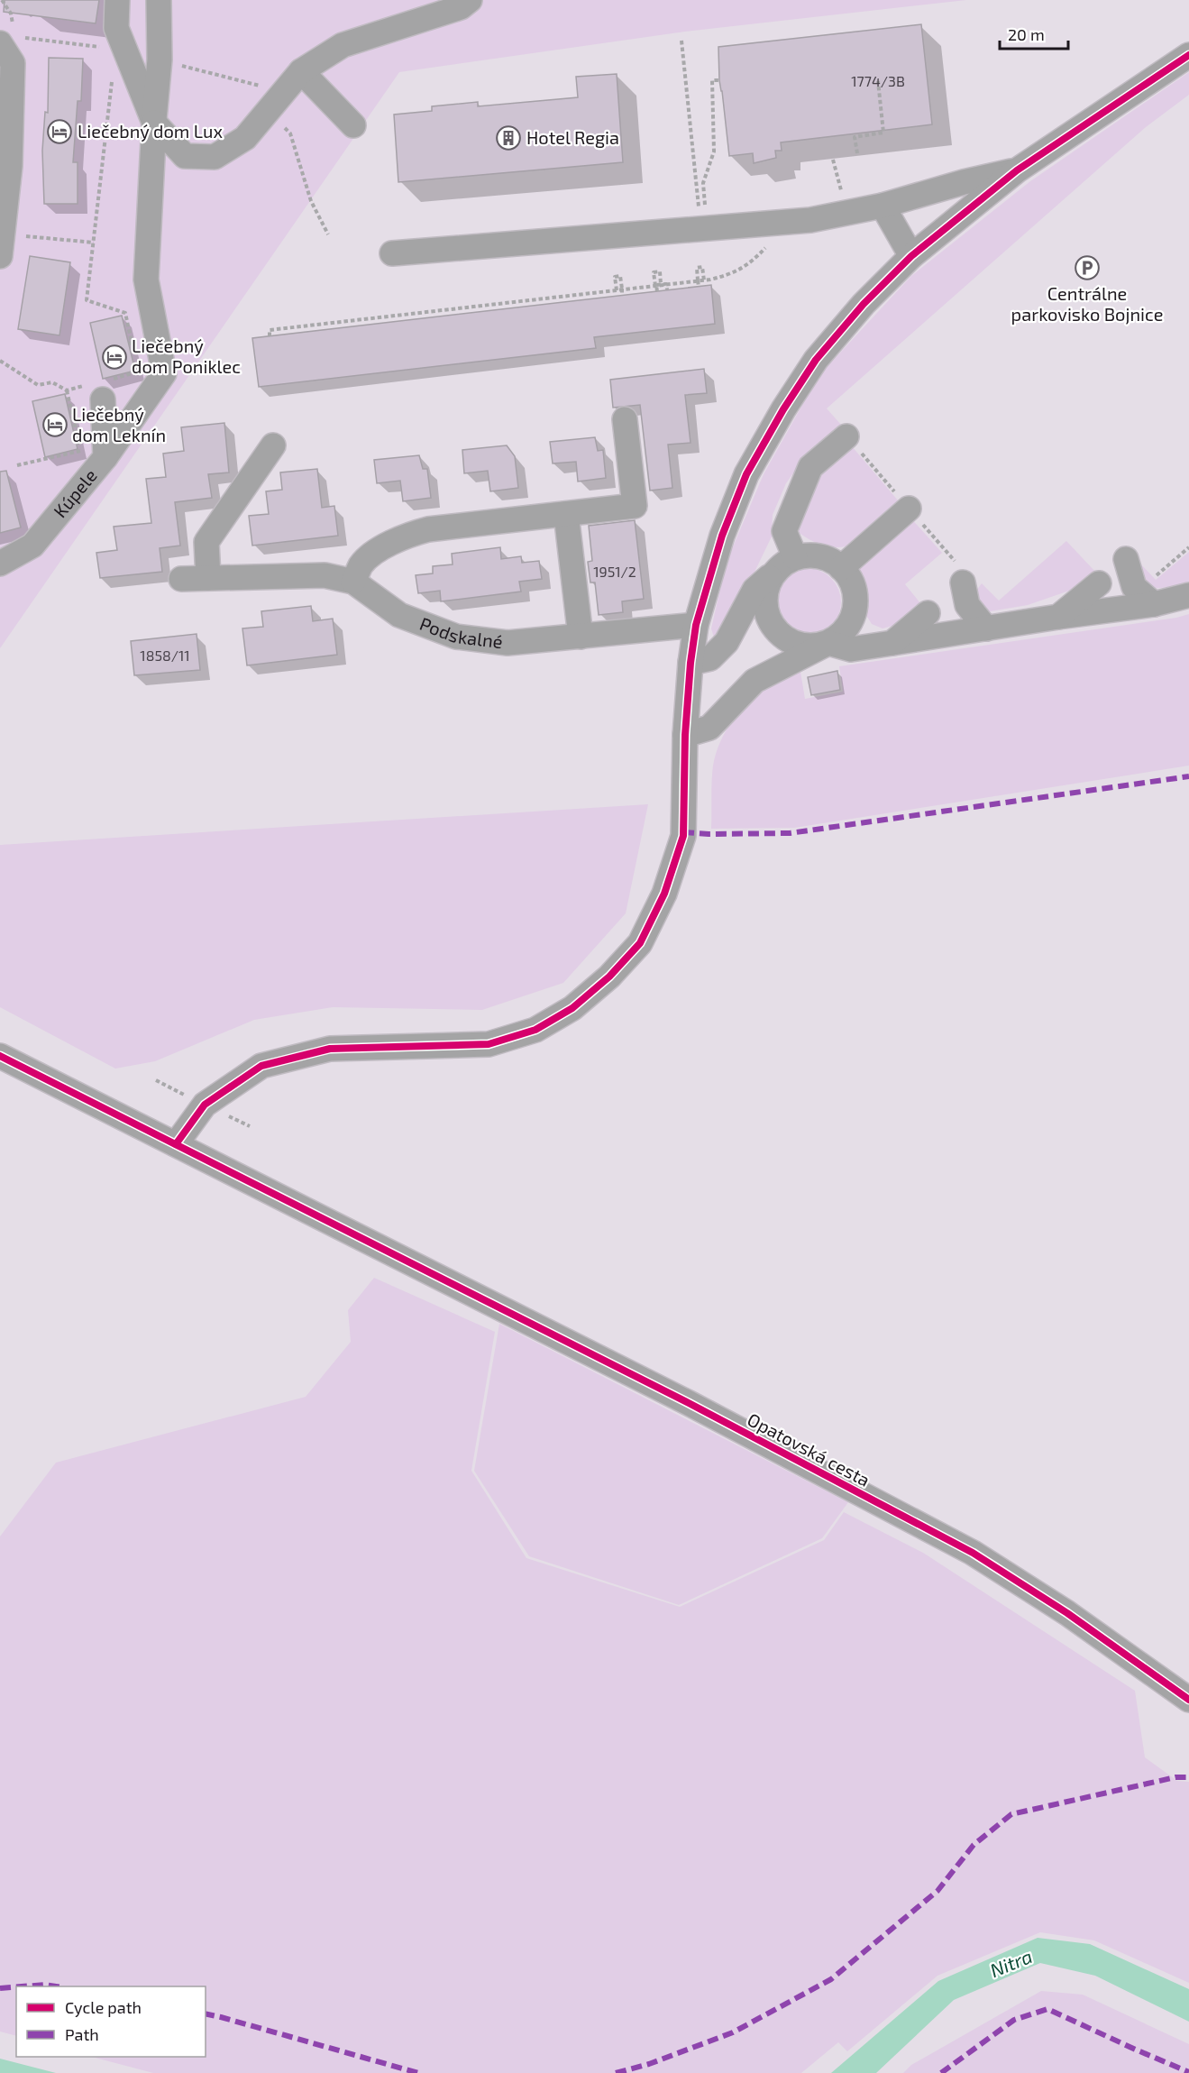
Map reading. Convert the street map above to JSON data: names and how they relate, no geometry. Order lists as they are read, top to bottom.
{
  "streets": {
    "street": ["Kúpele", "Podskalné", "Opatovská cesta"]
  },
  "water": ["Nitra"],
  "places": {
    "hotel": ["Liečebný dom Lux", "Liečebný dom Poniklec", "Liečebný dom Leknín"],
    "building": ["Hotel Regia"],
    "parking": ["Centrálne parkovisko Bojnice"]
  },
  "house_numbers": ["1774/3B", "1951/2", "1858/11"],
  "legend": ["Cycle path", "Path"],
  "scale_bar": "20 m"
}
